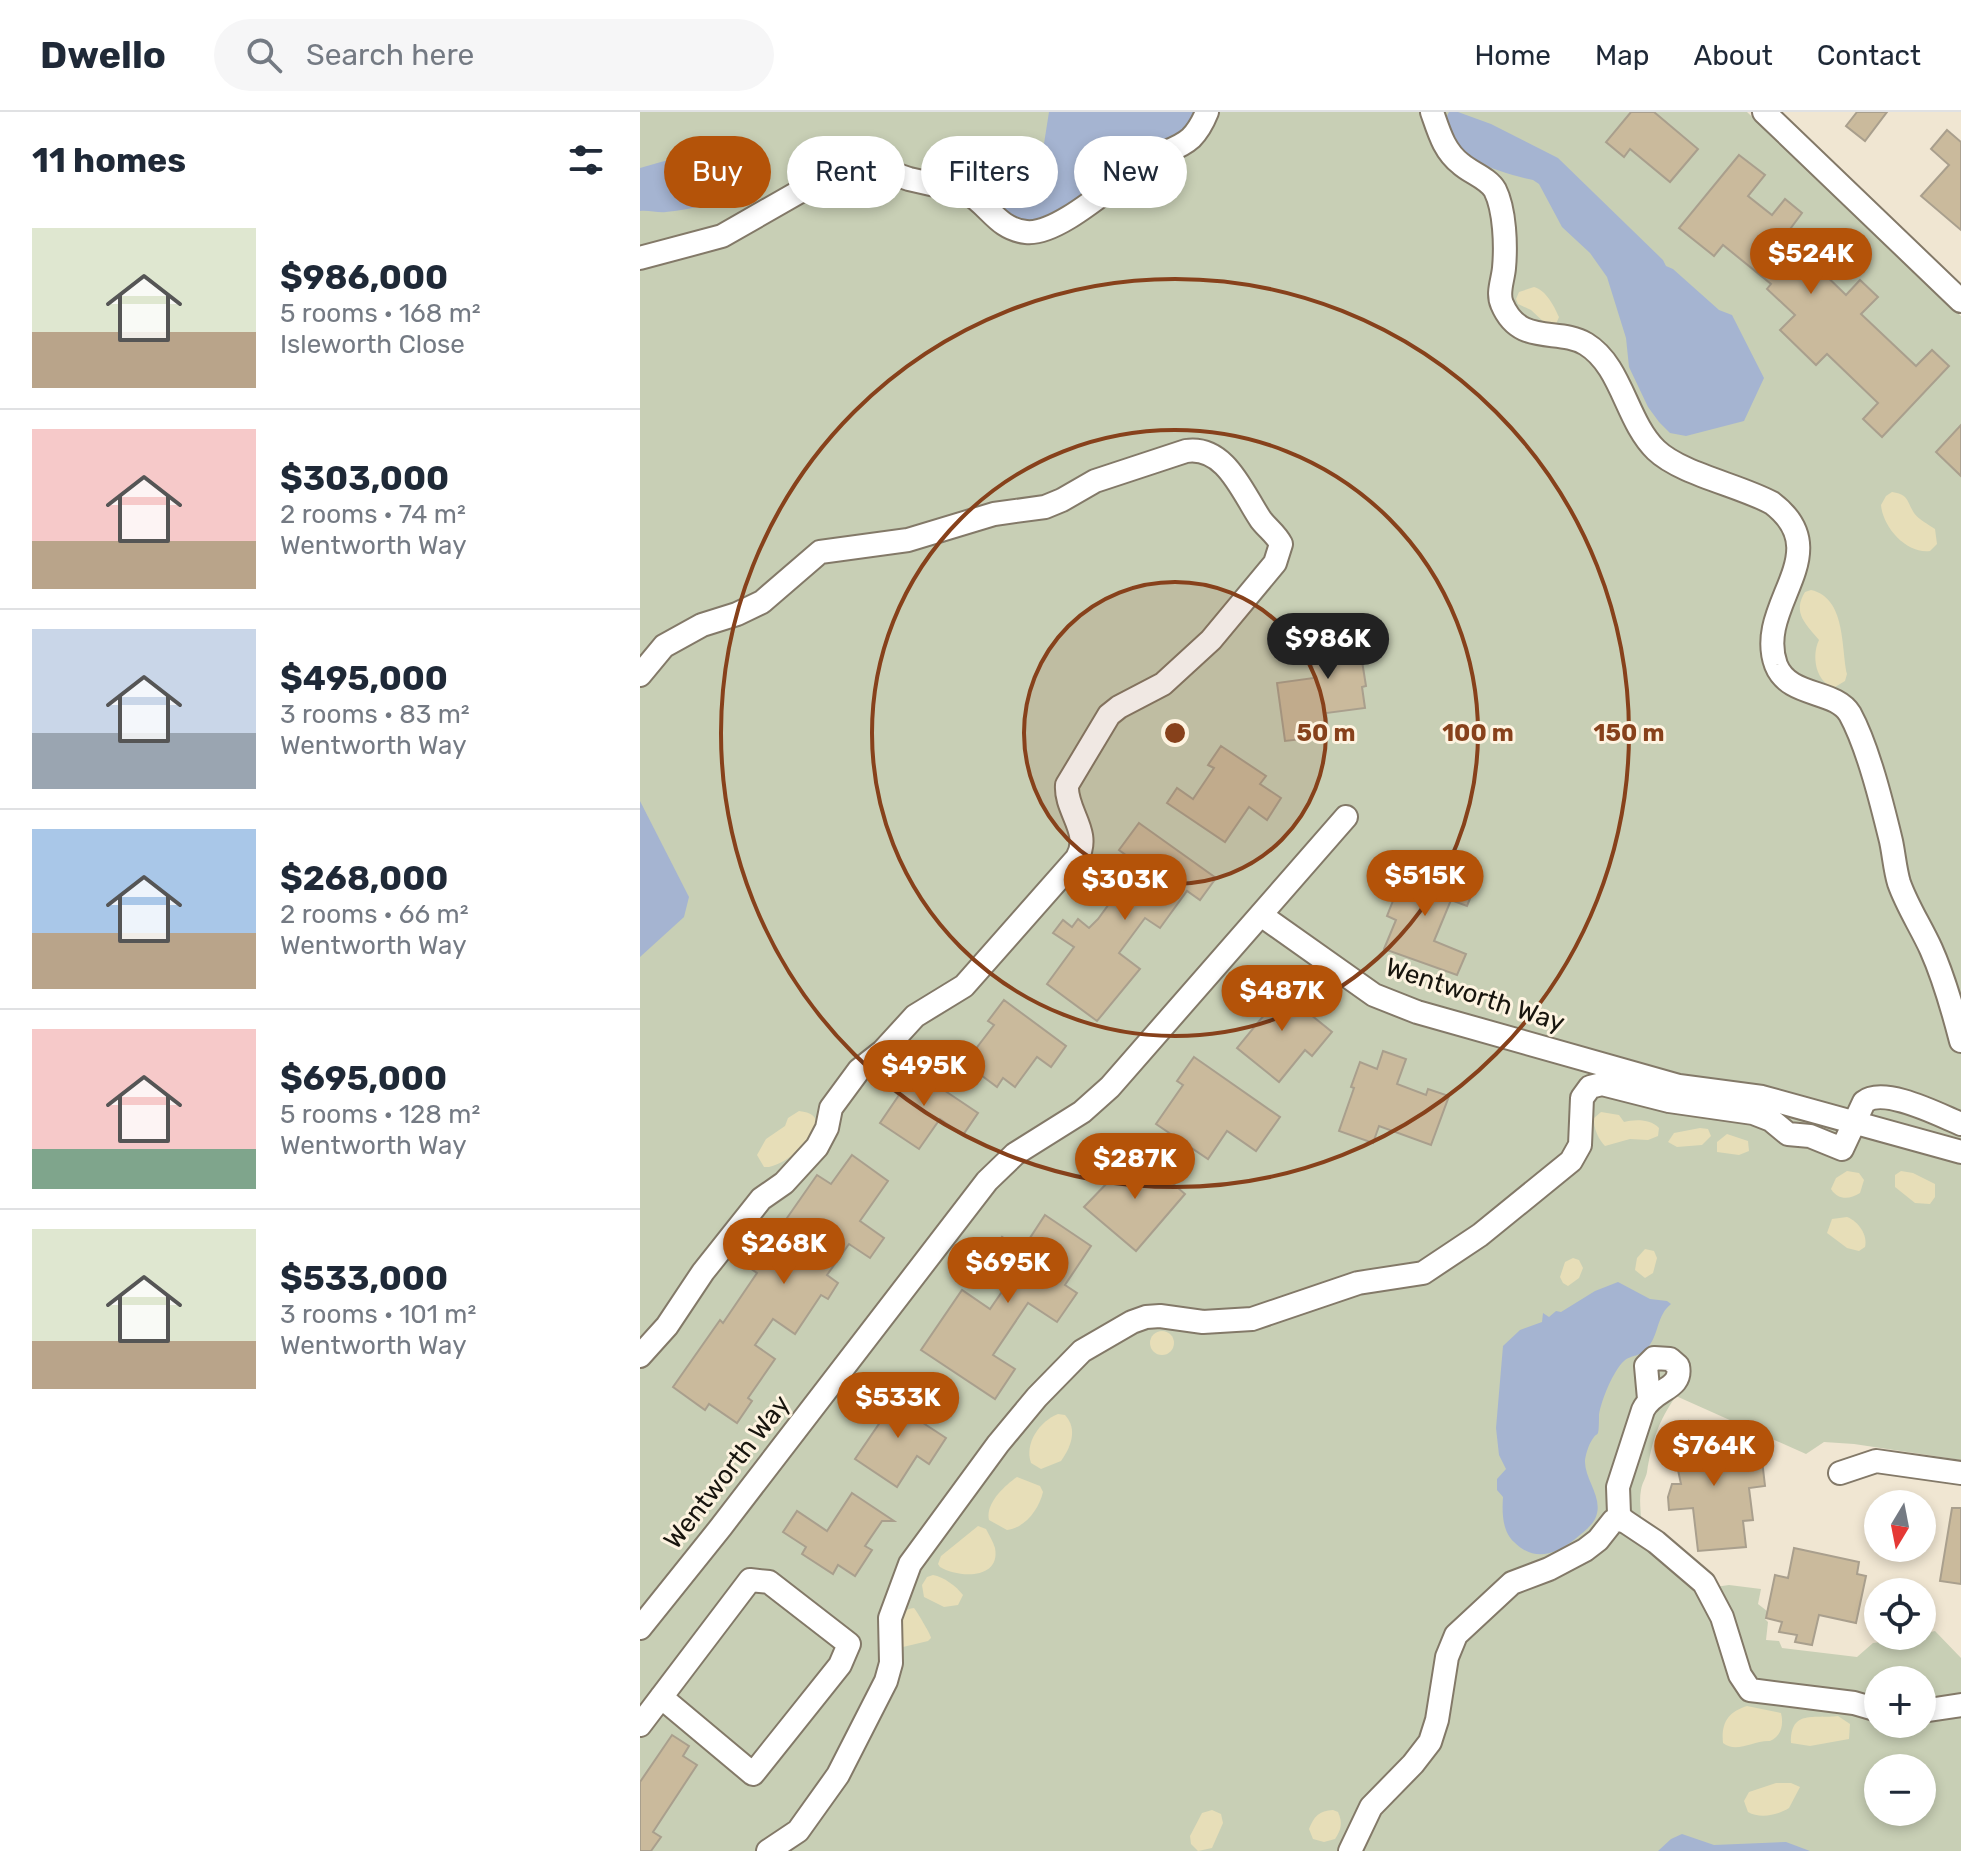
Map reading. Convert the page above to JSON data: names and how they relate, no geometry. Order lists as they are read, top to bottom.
{
  "streets": {
    "street": ["Wentworth Way"]
  },
  "north": "bottom",
  "page": {
    "header": "Dwello",
    "search": "Search here",
    "nav": [
      "Home",
      "Map",
      "About",
      "Contact"
    ],
    "heading": "11 homes",
    "chip": [
      "Buy",
      "Rent",
      "Filters",
      "New"
    ],
    "list": [
      {
        "name": "$986,000",
        "note": "5 rooms · 168 m² · Isleworth Close"
      },
      {
        "name": "$303,000",
        "note": "2 rooms · 74 m² · Wentworth Way"
      },
      {
        "name": "$495,000",
        "note": "3 rooms · 83 m² · Wentworth Way"
      },
      {
        "name": "$268,000",
        "note": "2 rooms · 66 m² · Wentworth Way"
      },
      {
        "name": "$695,000",
        "note": "5 rooms · 128 m² · Wentworth Way"
      },
      {
        "name": "$533,000",
        "note": "3 rooms · 101 m² · Wentworth Way"
      }
    ],
    "price": [
      "$524K",
      "$986K",
      "$515K",
      "$303K",
      "$487K",
      "$495K",
      "$287K",
      "$268K",
      "$695K",
      "$533K",
      "$764K"
    ],
    "map_buttons": ["+", "−"]
  },
  "rings": ["50 m", "100 m", "150 m"]
}
